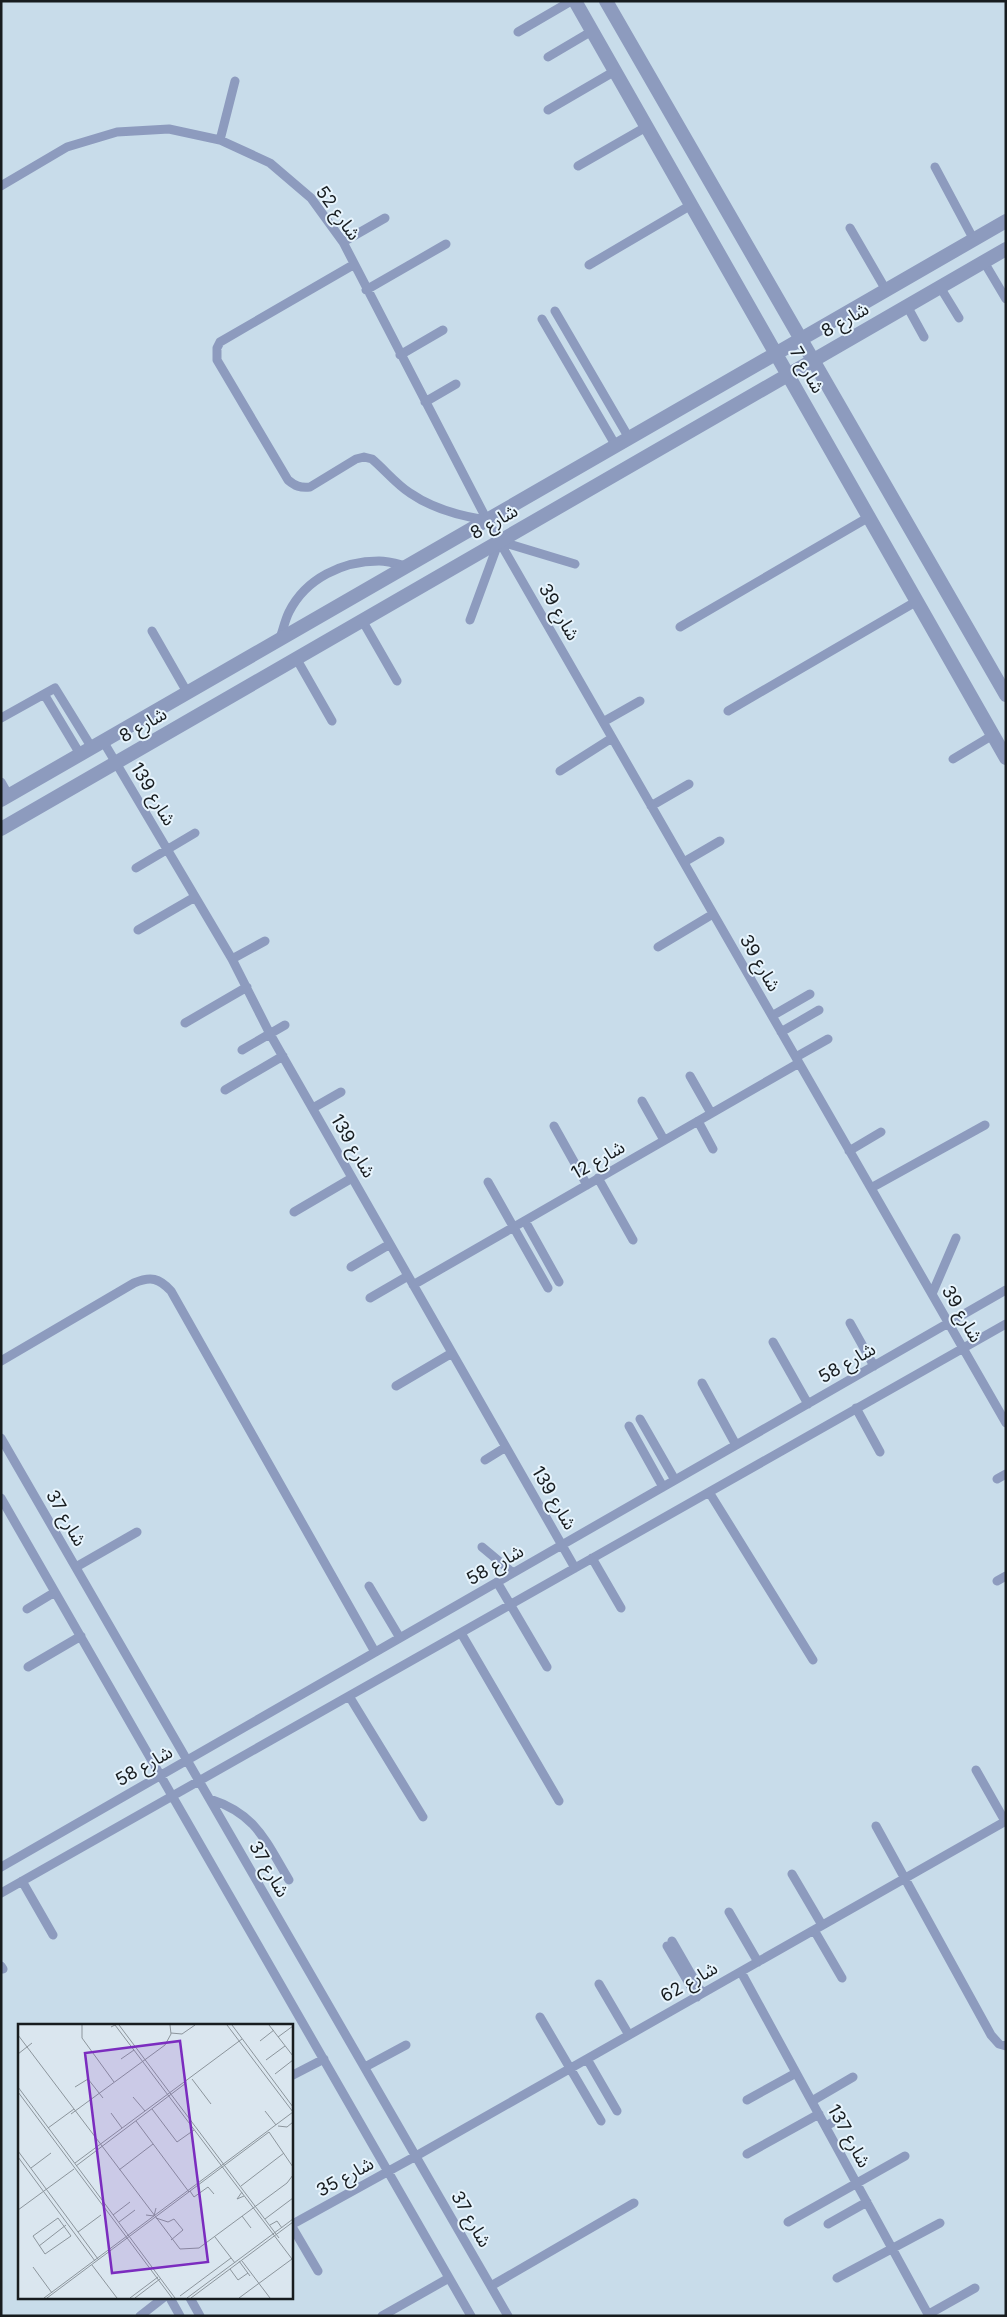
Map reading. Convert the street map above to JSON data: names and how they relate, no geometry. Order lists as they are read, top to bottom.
{
  "streets": {
    "street": ["شارع 8", "شارع 7"],
    "lane": [
      "شارع 52",
      "شارع 39",
      "شارع 139",
      "شارع 12",
      "شارع 58",
      "شارع 37",
      "شارع 62",
      "شارع 137",
      "شارع 35"
    ]
  },
  "crossings": [
    ["شارع 52", "شارع 8"],
    ["شارع 52", "شارع 39"],
    ["شارع 8", "شارع 7"],
    ["شارع 8", "شارع 39"],
    ["شارع 8", "شارع 139"],
    ["شارع 39", "شارع 12"],
    ["شارع 39", "شارع 58"],
    ["شارع 139", "شارع 12"],
    ["شارع 139", "شارع 58"],
    ["شارع 58", "شارع 37"],
    ["شارع 37", "شارع 62"],
    ["شارع 62", "شارع 137"],
    ["شارع 62", "شارع 35"]
  ]
}
